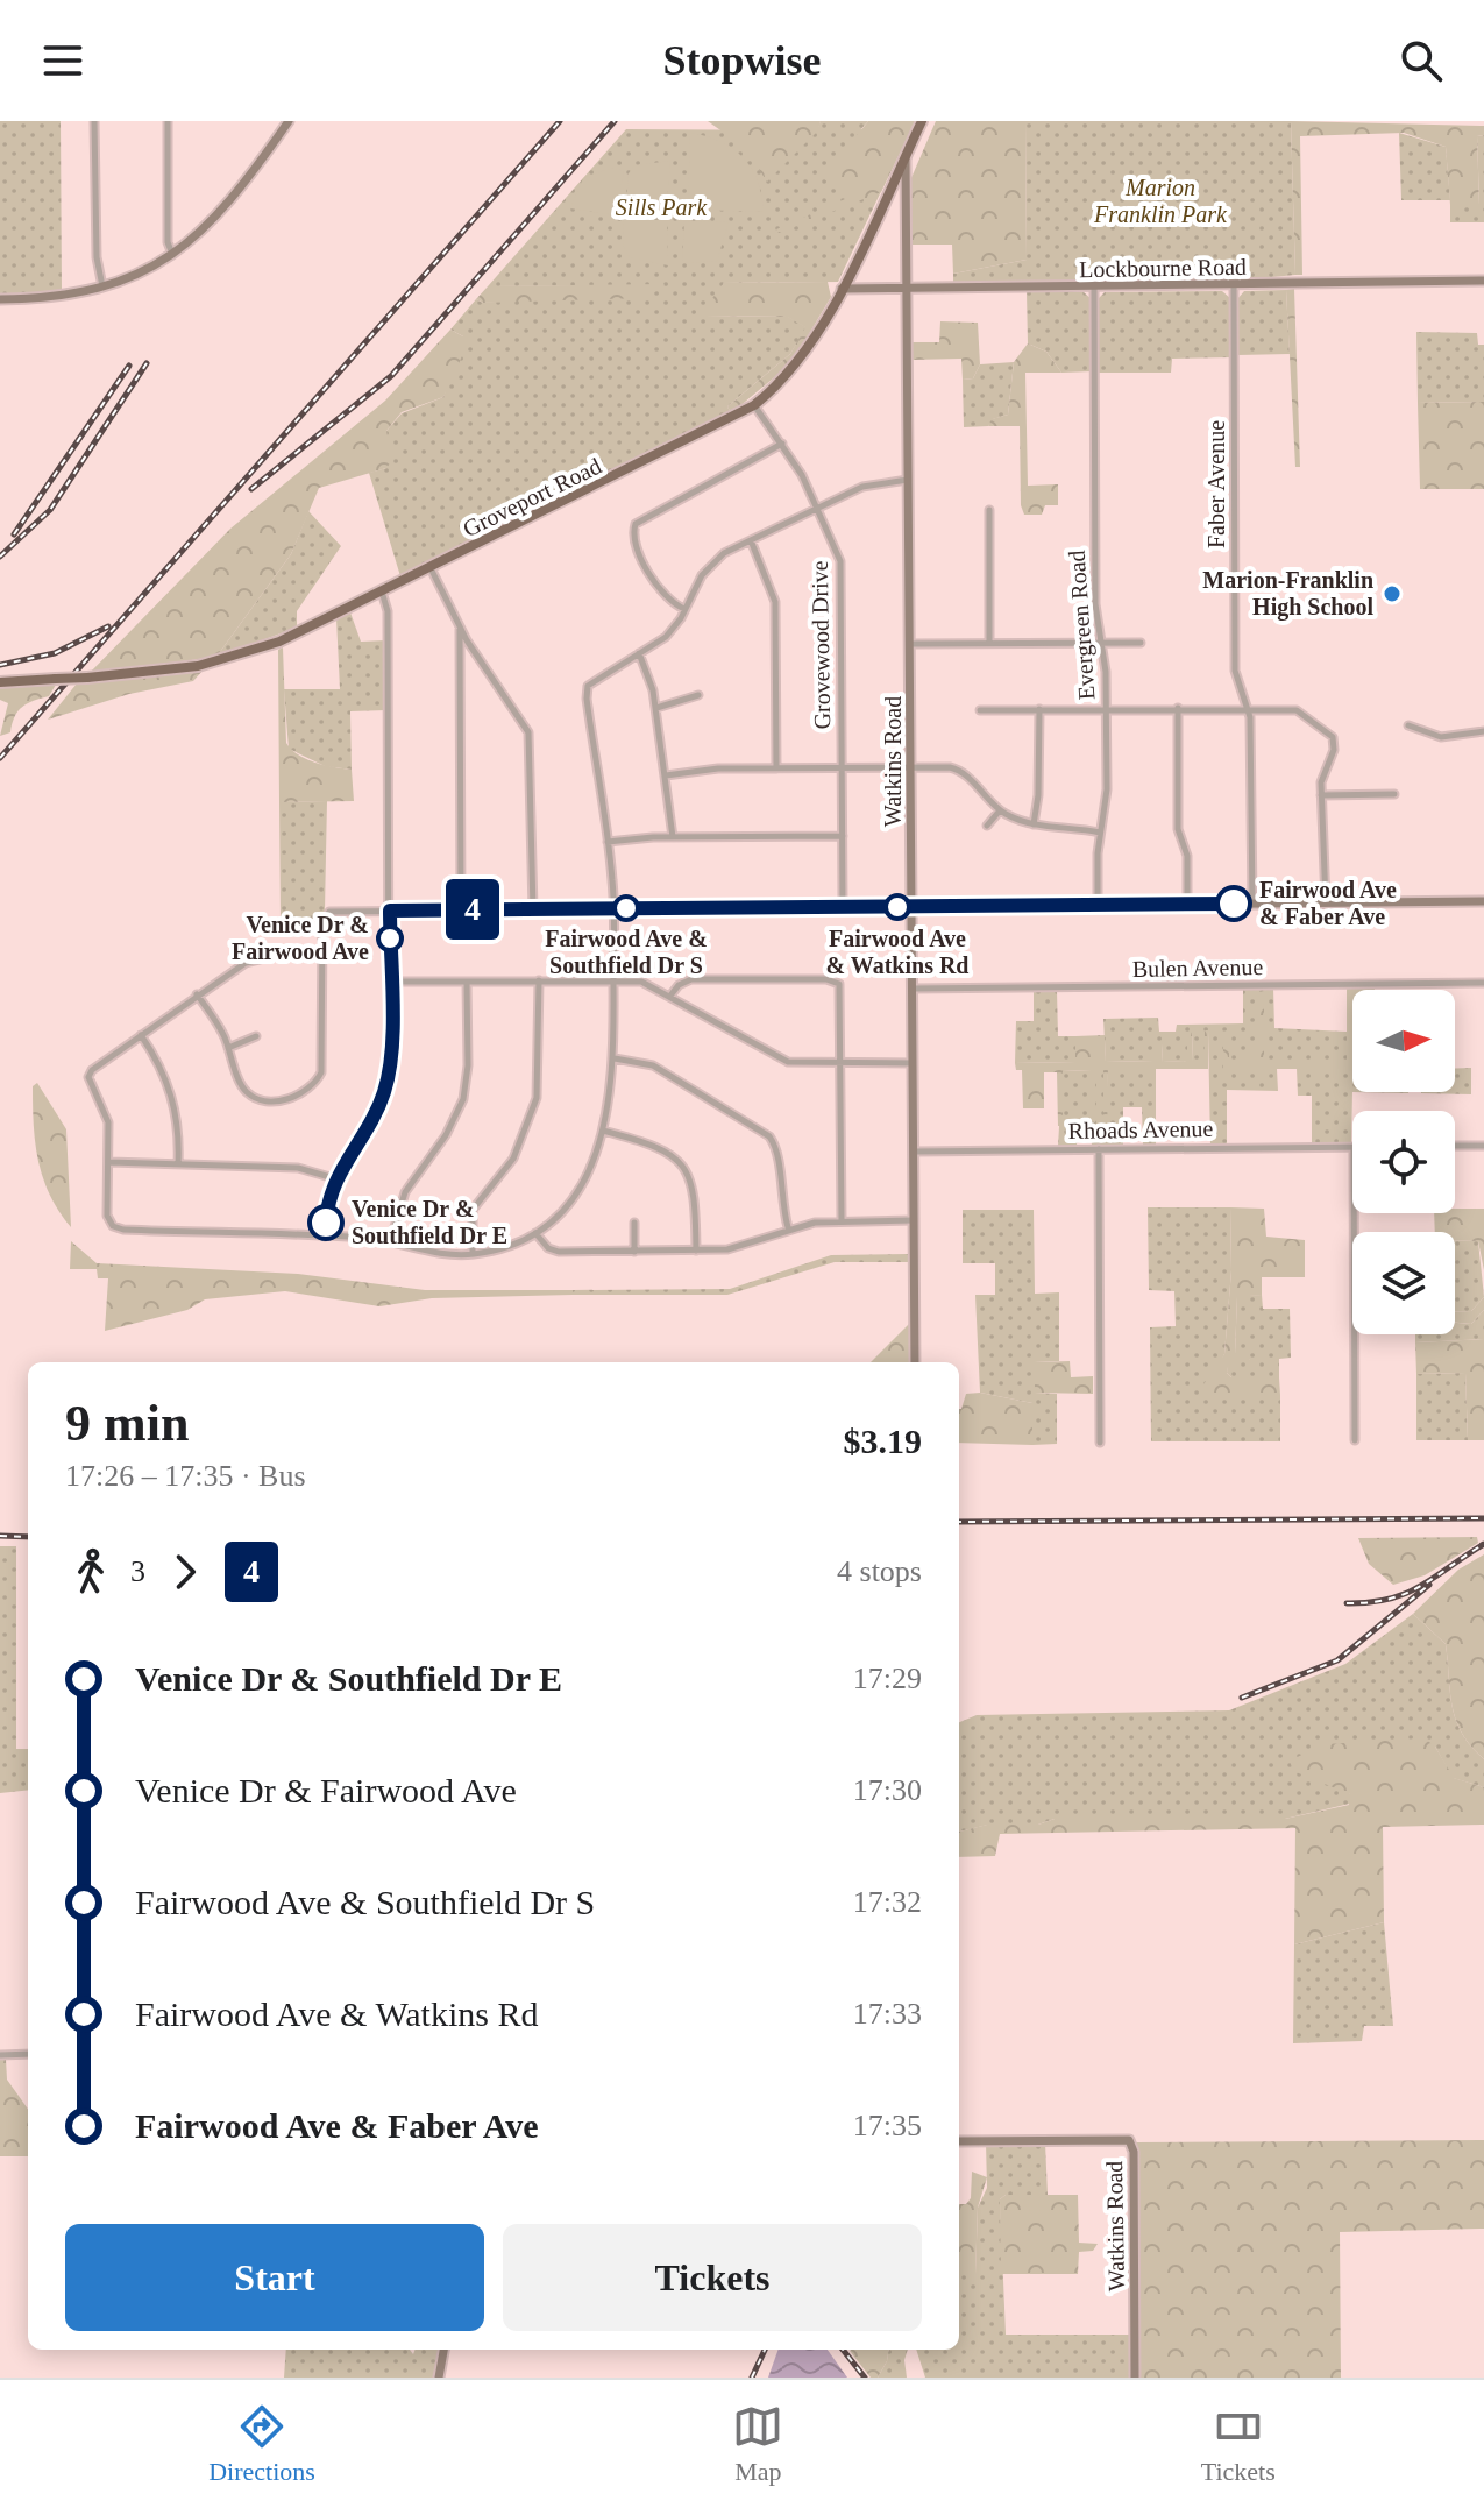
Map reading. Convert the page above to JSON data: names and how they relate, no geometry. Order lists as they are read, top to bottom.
{
  "streets": {
    "main road": ["Groveport Road"],
    "street": [
      "Lockbourne Road",
      "Faber Avenue",
      "Evergreen Road",
      "Grovewood Drive",
      "Watkins Road",
      "Bulen Avenue",
      "Rhoads Avenue"
    ]
  },
  "crossings": [
    ["Lockbourne Road", "Faber Avenue"],
    ["Lockbourne Road", "Groveport Road"],
    ["Lockbourne Road", "Evergreen Road"],
    ["Lockbourne Road", "Watkins Road"],
    ["Groveport Road", "Grovewood Drive"],
    ["Groveport Road", "Watkins Road"],
    ["Watkins Road", "Bulen Avenue"],
    ["Watkins Road", "Rhoads Avenue"]
  ],
  "parks": ["Marion Franklin Park", "Sills Park"],
  "places": [
    "Marion-Franklin High School",
    "Fairwood Ave & Faber Ave",
    "Fairwood Ave & Watkins Rd",
    "Fairwood Ave & Southfield Dr S",
    "Venice Dr & Fairwood Ave",
    "Venice Dr & Southfield Dr E"
  ],
  "lines": ["bus line 4"],
  "north": "right",
  "page": {
    "header": "Stopwise",
    "on_map": "4",
    "heading": ["9 min", "17:26 – 17:35 · Bus", "$3.19"],
    "legs": ["3", "4", "4 stops"],
    "list": [
      {
        "name": "Venice Dr & Southfield Dr E",
        "value": "17:29"
      },
      {
        "name": "Venice Dr & Fairwood Ave",
        "value": "17:30"
      },
      {
        "name": "Fairwood Ave & Southfield Dr S",
        "value": "17:32"
      },
      {
        "name": "Fairwood Ave & Watkins Rd",
        "value": "17:33"
      },
      {
        "name": "Fairwood Ave & Faber Ave",
        "value": "17:35"
      }
    ],
    "buttons": ["Start", "Tickets"],
    "tabs": ["Directions", "Map", "Tickets"]
  }
}
